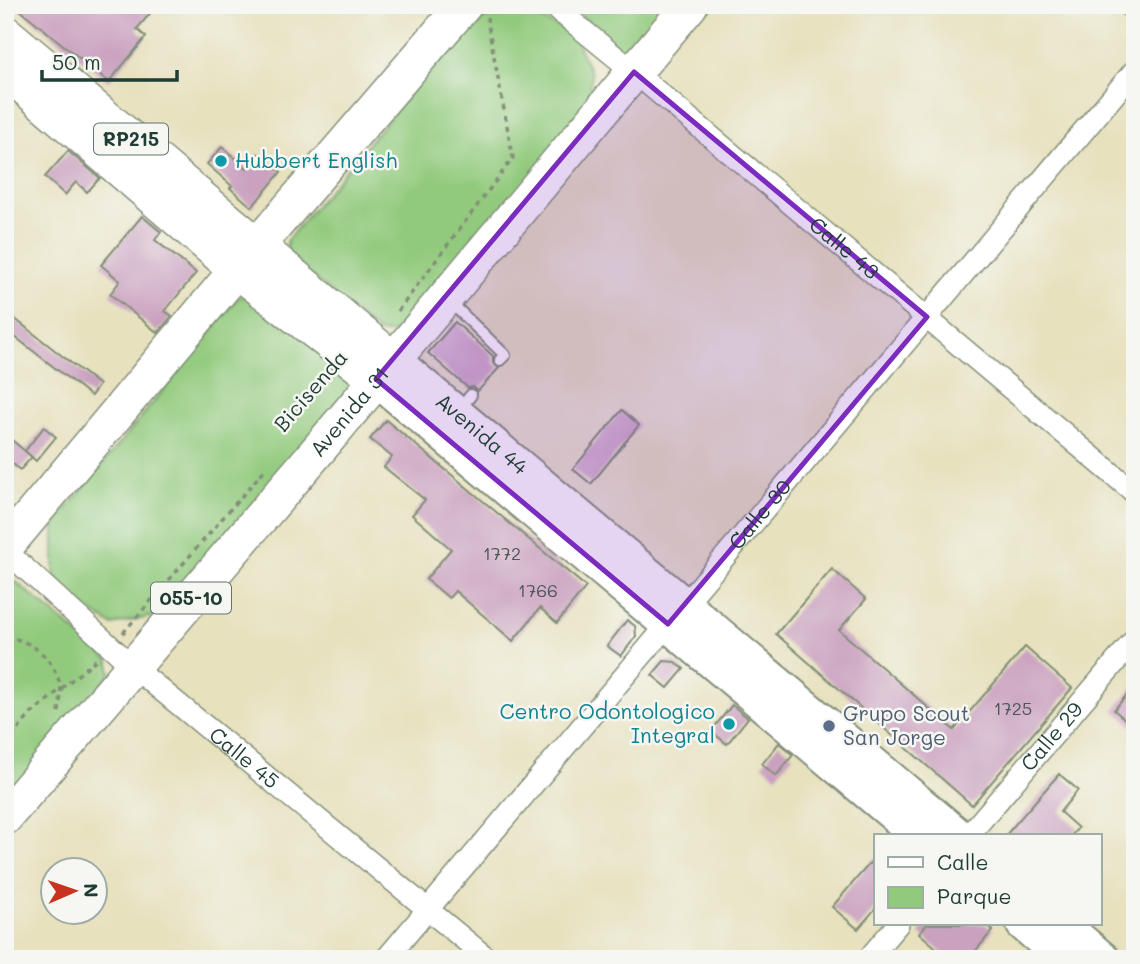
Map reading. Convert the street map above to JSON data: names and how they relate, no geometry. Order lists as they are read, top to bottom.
{
  "streets": {
    "highway": [
      "RP215",
      "Avenida 31",
      "Avenida 44",
      "055-10"
    ],
    "street": [
      "Calle 43",
      "Calle 30",
      "Calle 29",
      "Calle 45"
    ],
    "path": ["Bicisenda"]
  },
  "crossings": [
    ["Calle 43", "Avenida 31"],
    ["Calle 43", "Calle 30"],
    ["Bicisenda", "Avenida 31"],
    ["Bicisenda", "Calle 45"],
    ["Avenida 31", "Avenida 44"],
    ["Avenida 31", "Calle 45"],
    ["Avenida 44", "Calle 30"],
    ["Calle 30", "Calle 45"]
  ],
  "places": ["Hubbert English", "Centro Odontologico Integral", "Grupo Scout San Jorge"],
  "house_numbers": ["1772", "1766", "1725"],
  "legend": ["Calle", "Parque"],
  "scale_bar": "50 m",
  "north": "right"
}
